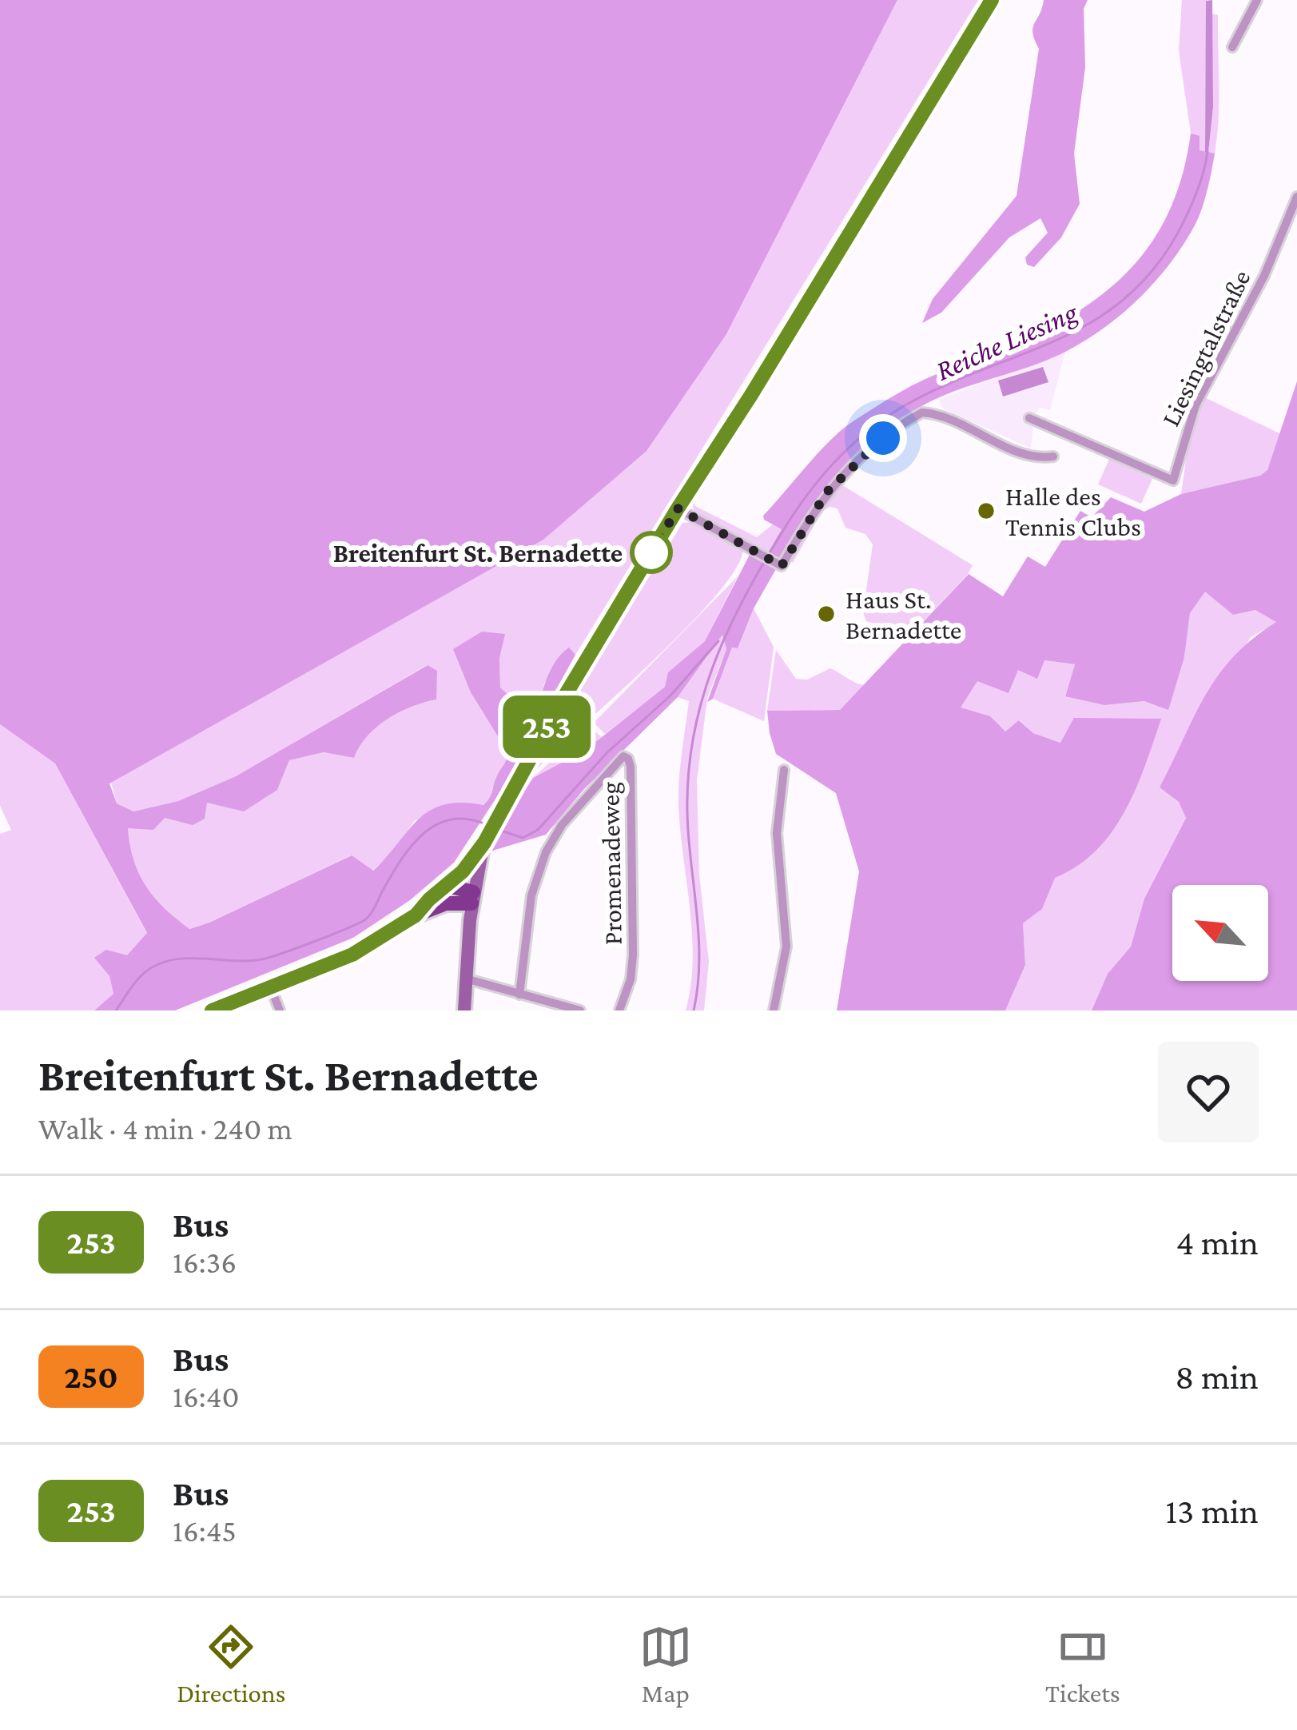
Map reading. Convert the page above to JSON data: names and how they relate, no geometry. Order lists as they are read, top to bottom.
{
  "streets": {
    "street": ["Liesingtalstraße", "Promenadeweg"]
  },
  "water": ["Reiche Liesing"],
  "places": ["Halle des Tennis Clubs", "Breitenfurt St. Bernadette", "Haus St. Bernadette"],
  "lines": ["bus line 253"],
  "north": "top left",
  "page": {
    "on_map": "253",
    "heading": ["Breitenfurt St. Bernadette", "Walk · 4 min · 240 m"],
    "list": [
      {
        "mark": "253",
        "name": "Bus",
        "note": "16:36",
        "value": "4 min"
      },
      {
        "mark": "250",
        "name": "Bus",
        "note": "16:40",
        "value": "8 min"
      },
      {
        "mark": "253",
        "name": "Bus",
        "note": "16:45",
        "value": "13 min"
      }
    ],
    "tabs": ["Directions", "Map", "Tickets"]
  }
}
